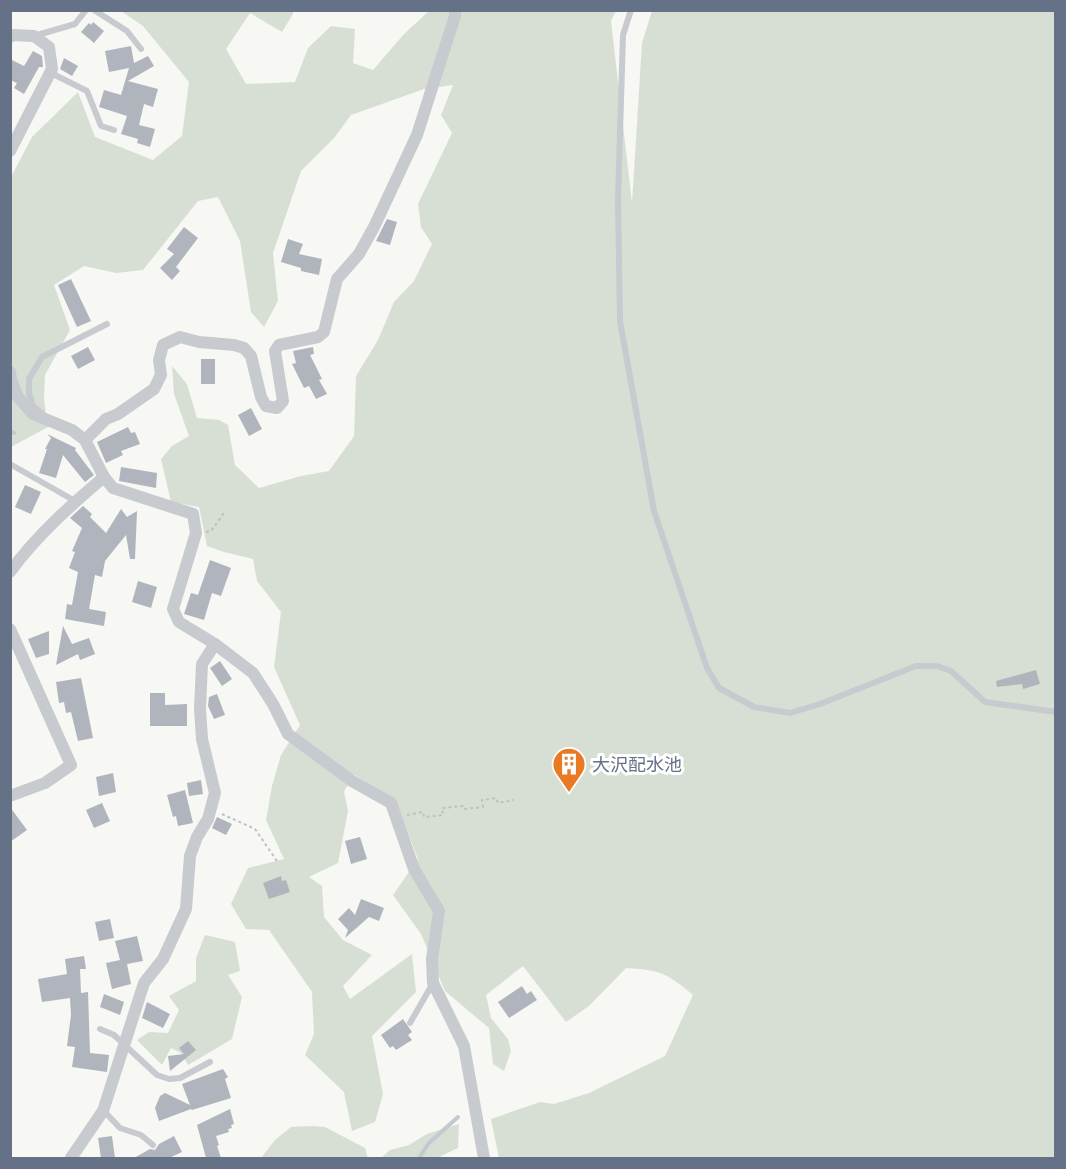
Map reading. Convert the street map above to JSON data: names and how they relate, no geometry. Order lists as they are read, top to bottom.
{
  "places": {
    "building": ["大沢配水池"]
  }
}
